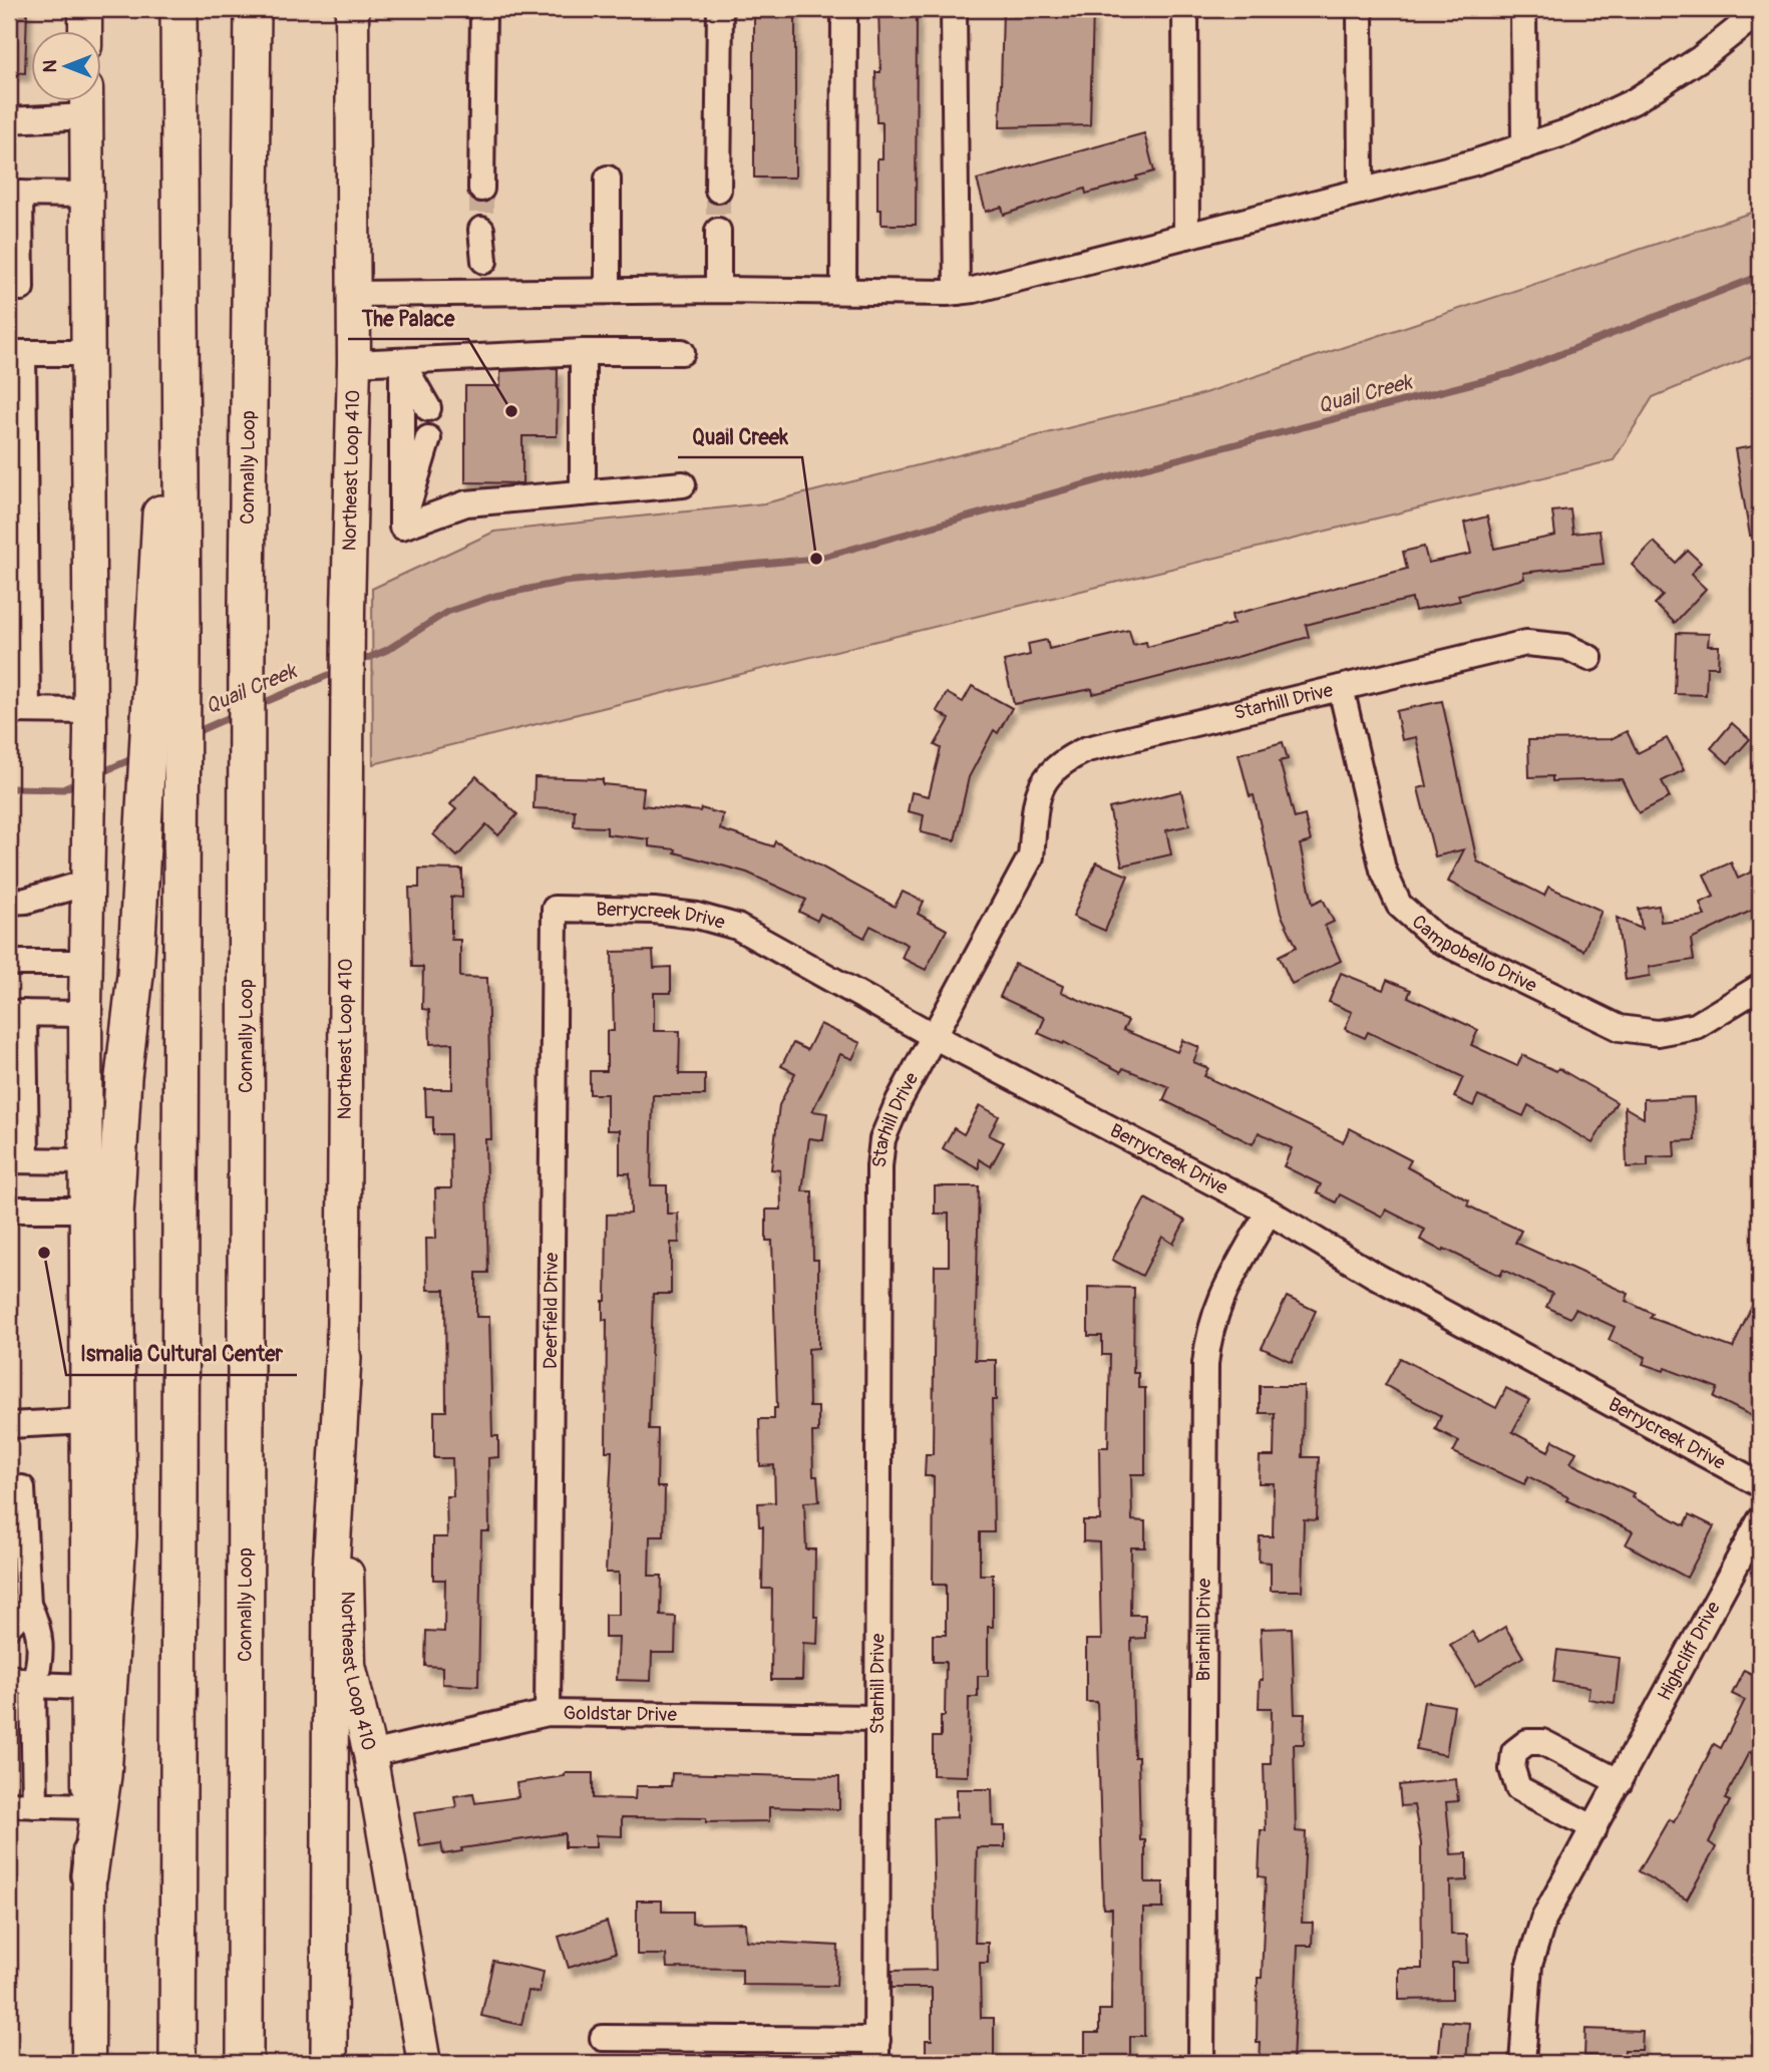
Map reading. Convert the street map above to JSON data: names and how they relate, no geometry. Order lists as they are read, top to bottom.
{
  "streets": {
    "highway": ["Connally Loop"],
    "main road": ["Northeast Loop 410"],
    "street": [
      "Starhill Drive",
      "Berrycreek Drive",
      "Campobello Drive",
      "Deerfield Drive",
      "Briarhill Drive",
      "Highcliff Drive",
      "Goldstar Drive"
    ]
  },
  "crossings": [
    ["Northeast Loop 410", "Goldstar Drive"],
    ["Starhill Drive", "Berrycreek Drive"],
    ["Starhill Drive", "Campobello Drive"],
    ["Starhill Drive", "Goldstar Drive"],
    ["Berrycreek Drive", "Deerfield Drive"],
    ["Berrycreek Drive", "Briarhill Drive"],
    ["Deerfield Drive", "Goldstar Drive"]
  ],
  "water": ["Quail Creek"],
  "places": ["The Palace", "Quail Creek", "Ismalia Cultural Center"],
  "north": "left"
}
